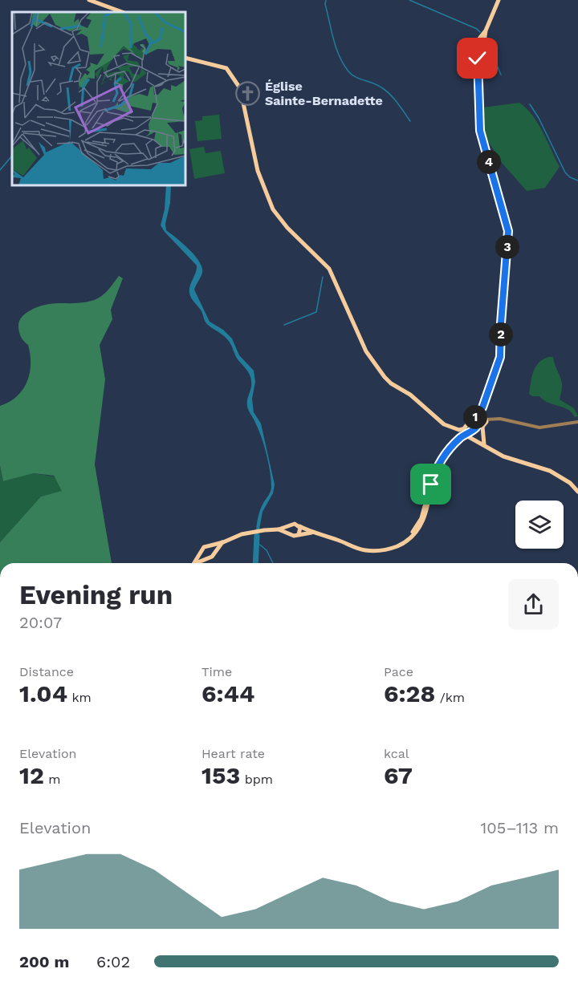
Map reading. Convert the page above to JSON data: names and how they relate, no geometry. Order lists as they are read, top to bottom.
{
  "places": {
    "church": ["Église Sainte-Bernadette"]
  },
  "page": {
    "pins": [
      "4",
      "3",
      "2",
      "1"
    ],
    "heading": ["Evening run", "20:07"],
    "stats": [
      ["Distance", "1.04 km"],
      ["Time", "6:44"],
      ["Pace", "6:28 /km"],
      ["Elevation", "12 m"],
      ["Heart rate", "153 bpm"],
      ["kcal", "67"]
    ],
    "chart": ["Elevation", "105–113 m"],
    "list": [
      {
        "name": "200 m",
        "note": "6:02"
      }
    ]
  }
}
